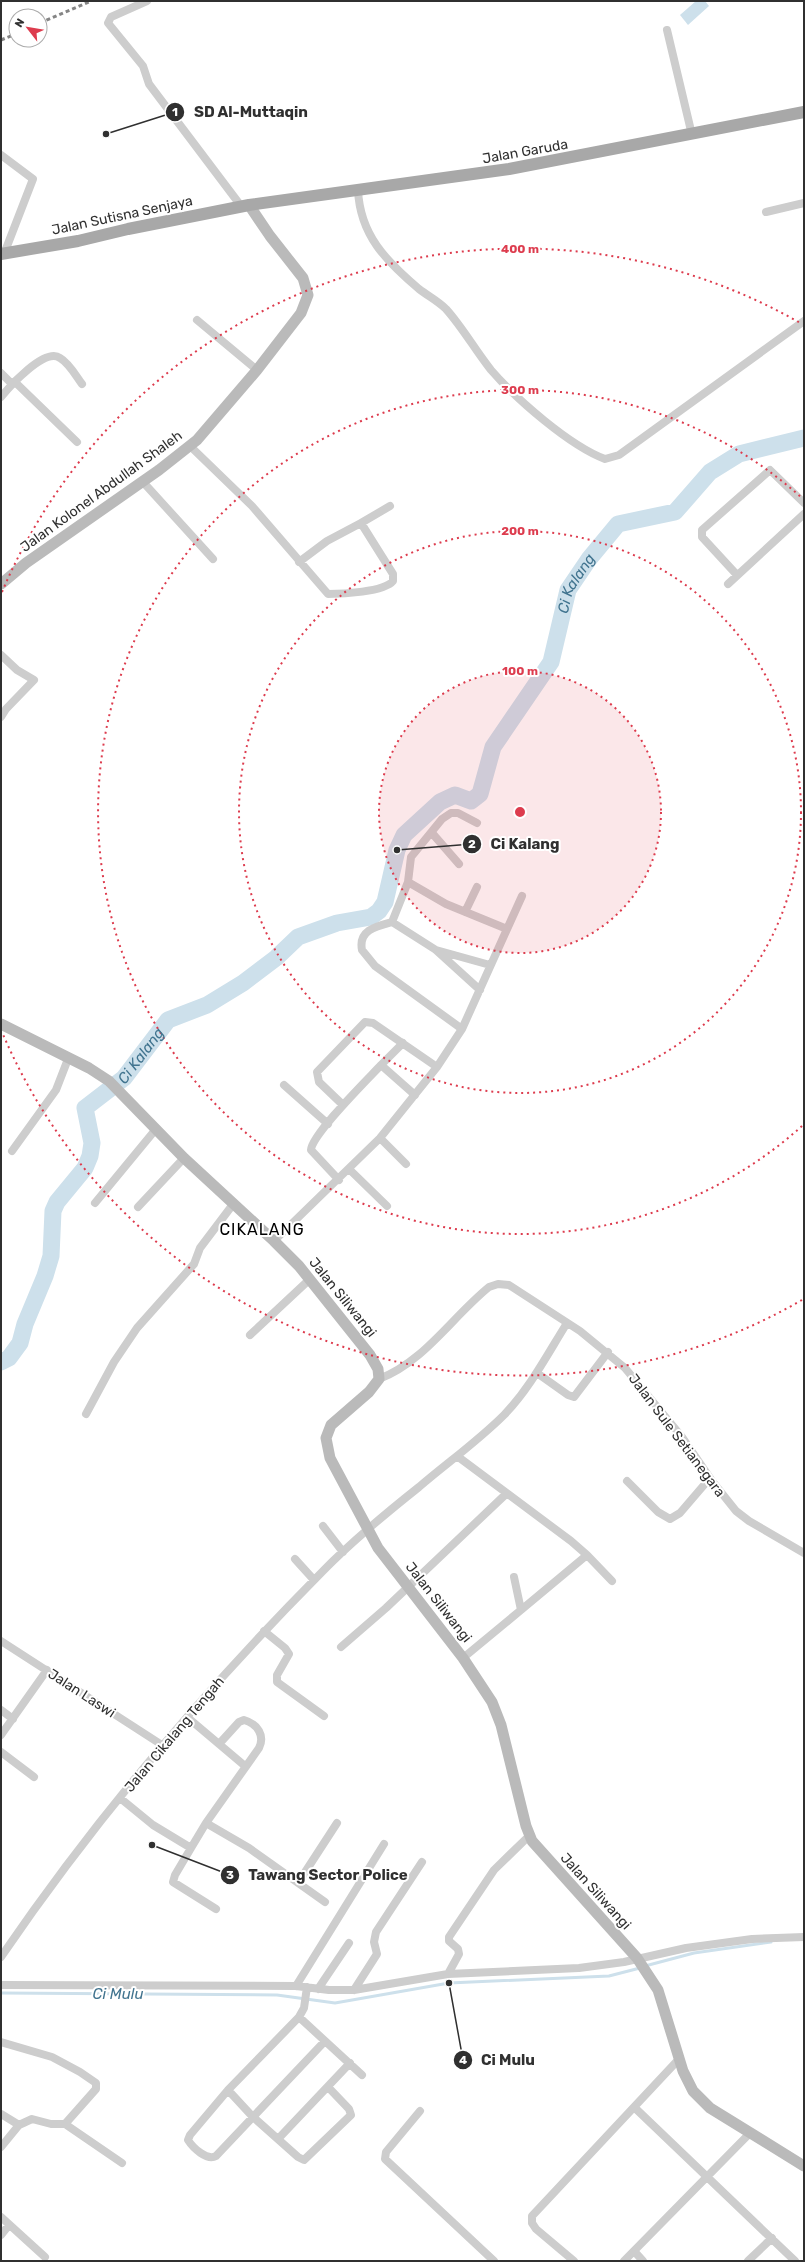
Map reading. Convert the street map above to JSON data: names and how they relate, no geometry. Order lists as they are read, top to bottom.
{
  "streets": {
    "main road": ["Jalan Garuda", "Jalan Sutisna Senjaya"],
    "street": [
      "Jalan Kolonel Abdullah Shaleh",
      "Jalan Siliwangi",
      "Jalan Sule Setianegara",
      "Jalan Laswi",
      "Jalan Cikalang Tengah"
    ]
  },
  "crossings": [
    ["Jalan Garuda", "Jalan Sutisna Senjaya"],
    ["Jalan Garuda", "Jalan Kolonel Abdullah Shaleh"],
    ["Jalan Sutisna Senjaya", "Jalan Kolonel Abdullah Shaleh"],
    ["Jalan Siliwangi", "Jalan Sule Setianegara"],
    ["Jalan Siliwangi", "Jalan Cikalang Tengah"],
    ["Jalan Sule Setianegara", "Jalan Cikalang Tengah"],
    ["Jalan Laswi", "Jalan Cikalang Tengah"]
  ],
  "districts": ["CIKALANG"],
  "water": ["Ci Kalang", "Ci Mulu"],
  "places": [
    "SD Al-Muttaqin",
    "Ci Kalang",
    "Tawang Sector Police",
    "Ci Mulu"
  ],
  "north": "top left",
  "rings": [
    "400 m",
    "300 m",
    "200 m",
    "100 m"
  ]
}
